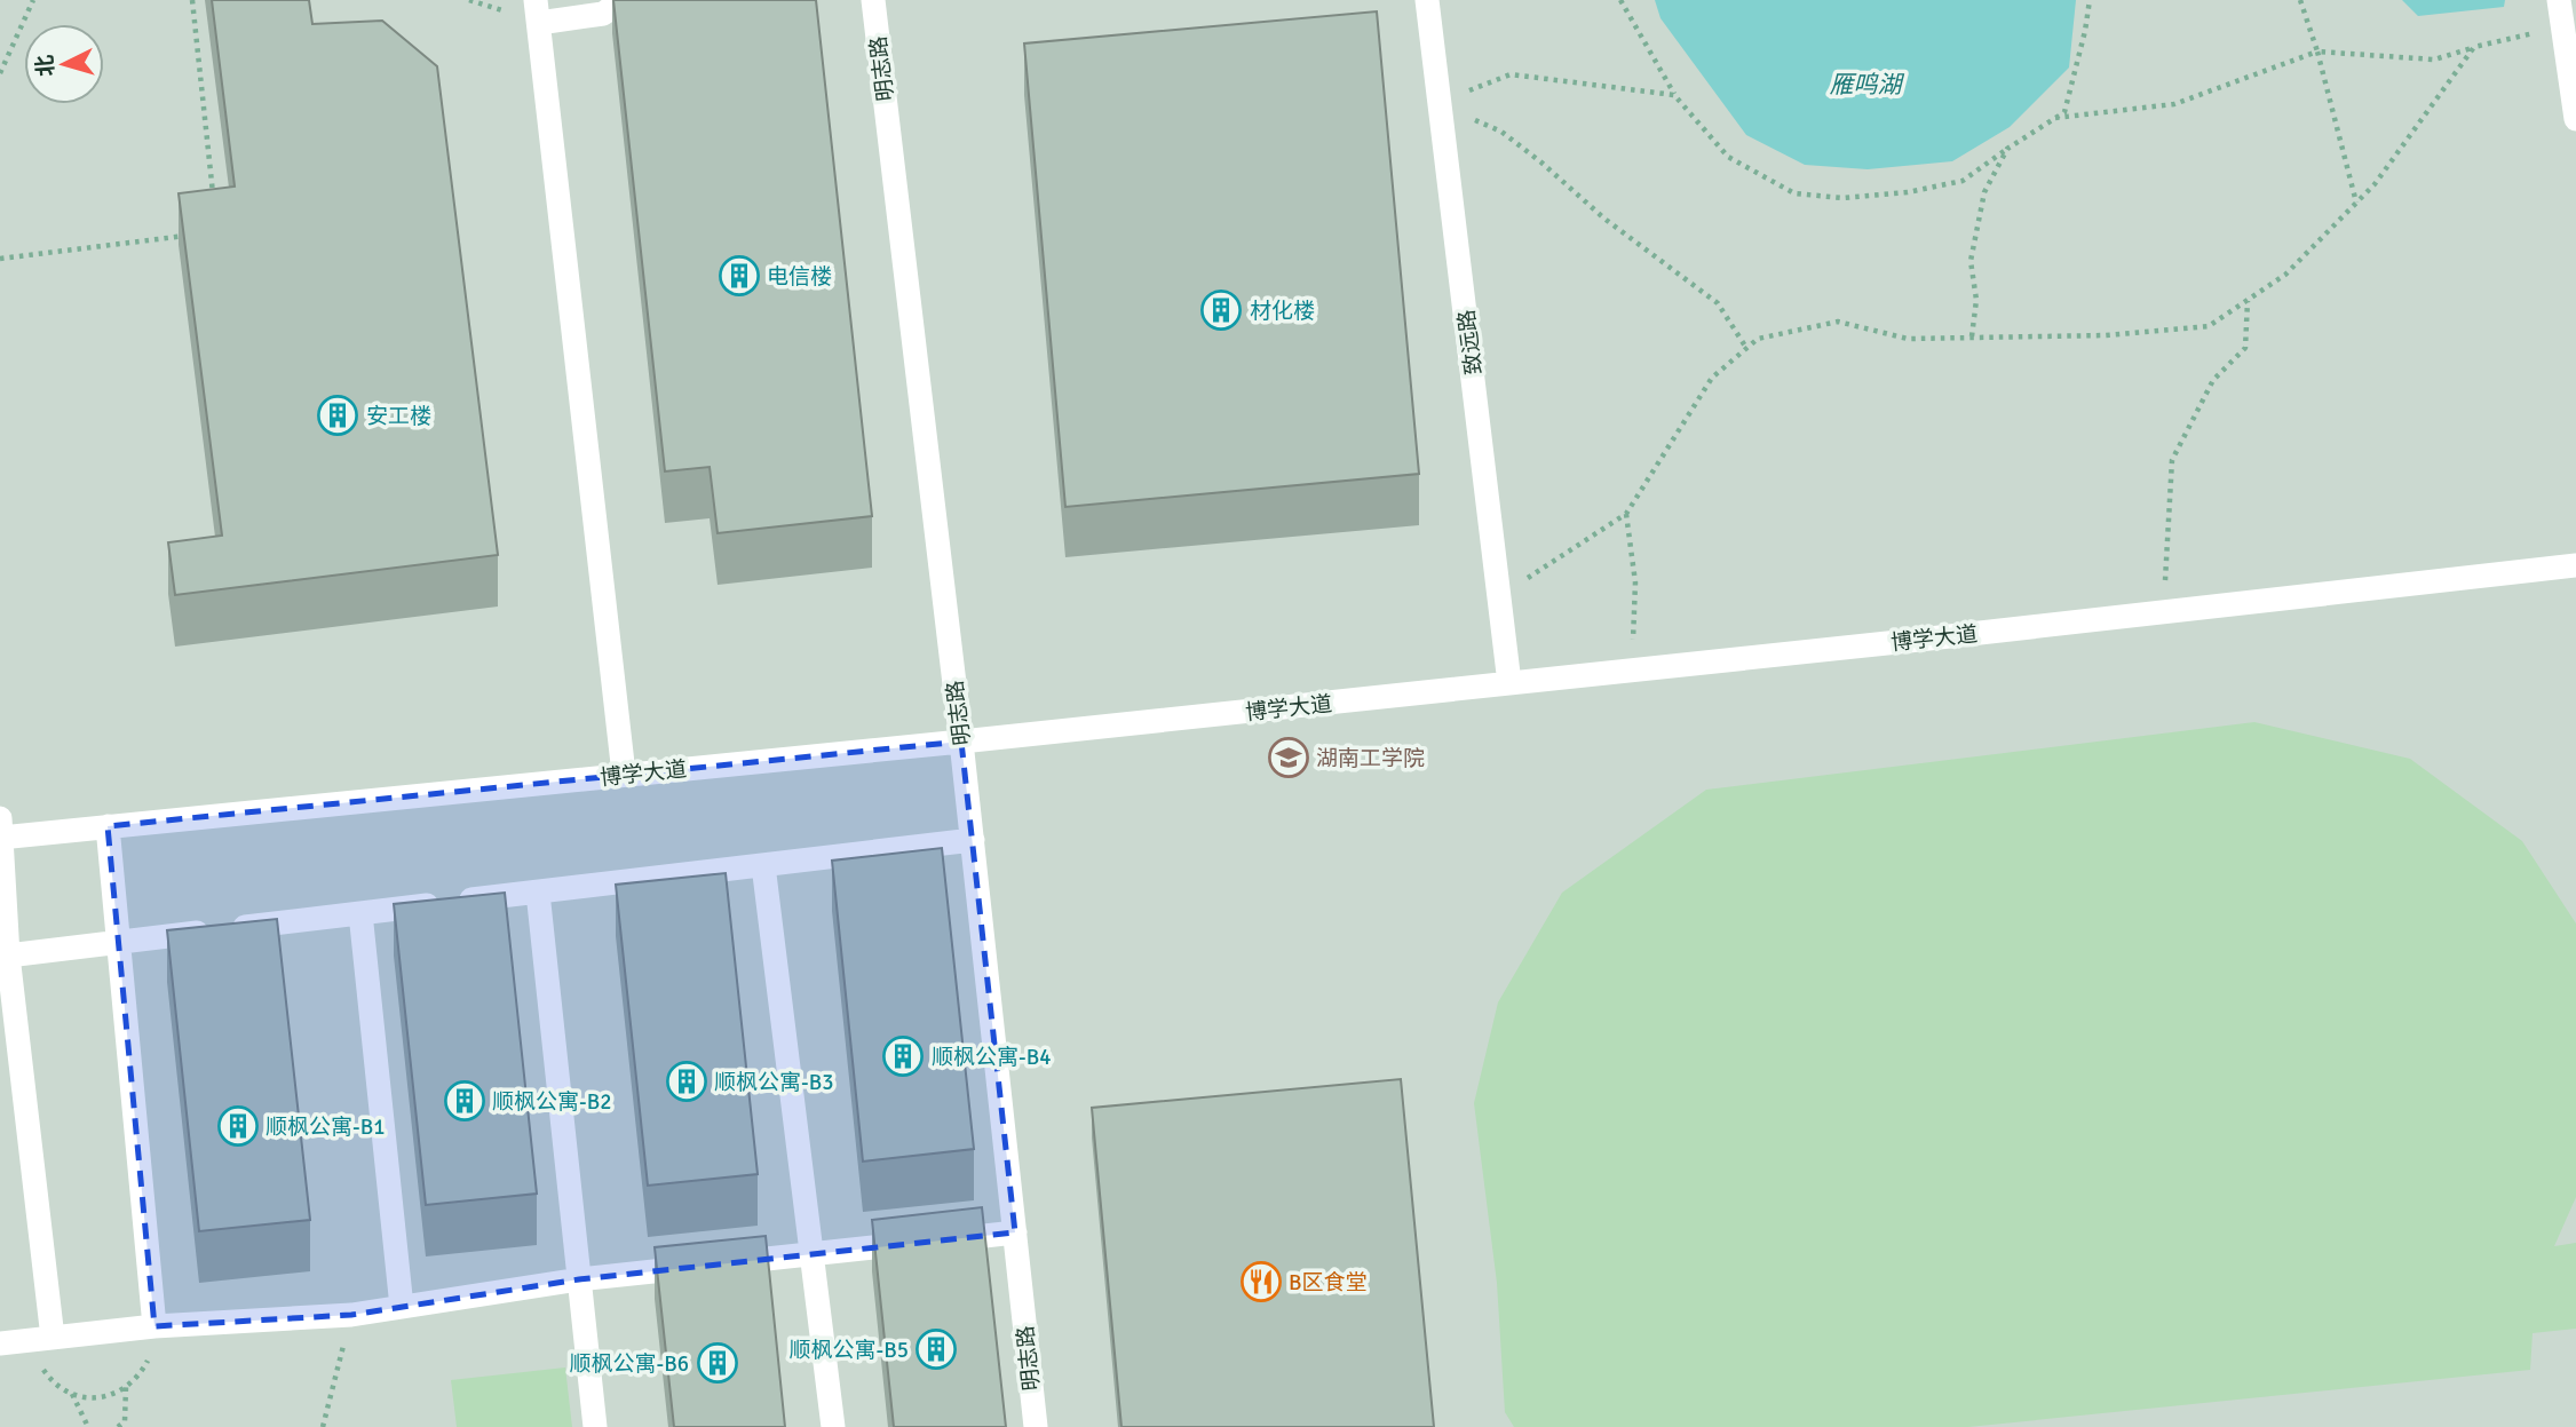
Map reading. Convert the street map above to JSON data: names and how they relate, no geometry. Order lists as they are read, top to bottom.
{
  "streets": {
    "street": ["明志路", "致远路", "博学大道"]
  },
  "crossings": [
    ["明志路", "博学大道"],
    ["致远路", "博学大道"]
  ],
  "water": ["雁鸣湖"],
  "places": {
    "building": [
      "电信楼",
      "材化楼",
      "安工楼",
      "顺枫公寓-B4",
      "顺枫公寓-B3",
      "顺枫公寓-B2",
      "顺枫公寓-B1",
      "顺枫公寓-B5",
      "顺枫公寓-B6"
    ],
    "school or university": ["湖南工学院"],
    "restaurant": ["B区食堂"]
  },
  "north": "left"
}
